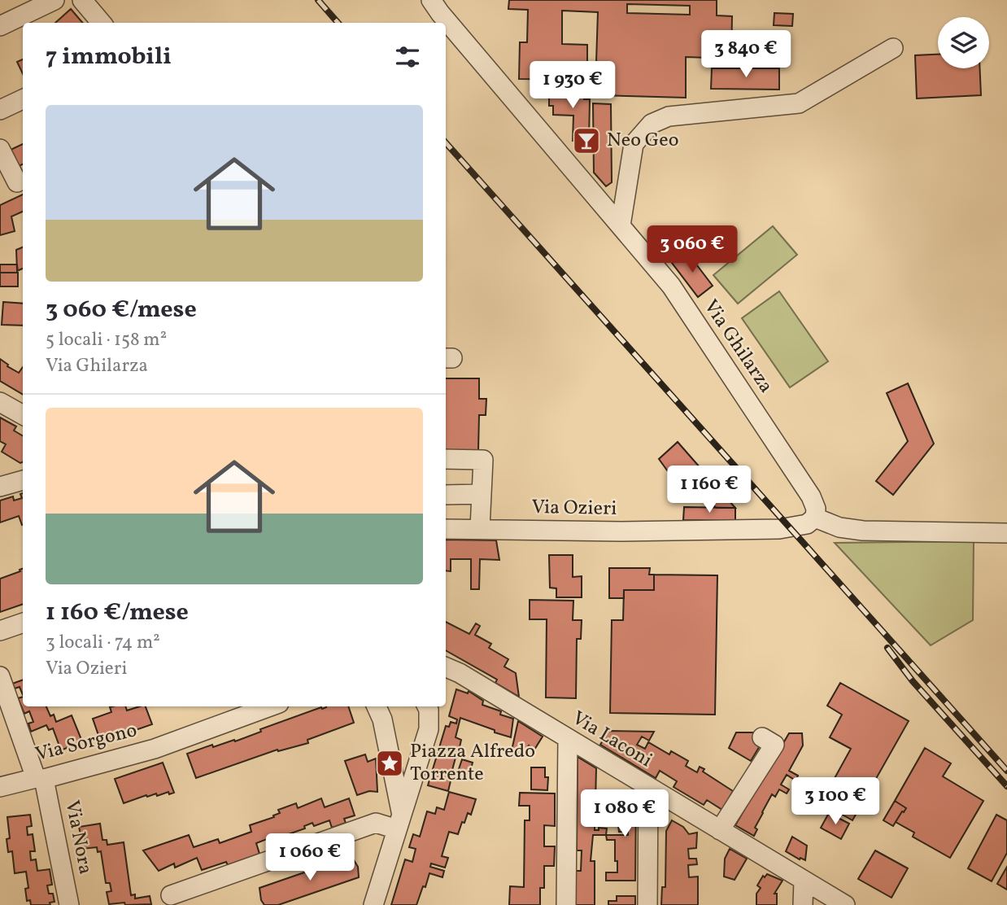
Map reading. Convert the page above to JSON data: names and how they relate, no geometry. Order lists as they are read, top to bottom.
{
  "streets": {
    "street": [
      "Via Ghilarza",
      "Via Ozieri",
      "Via Laconi",
      "Via Sorgono",
      "Via Nora"
    ]
  },
  "crossings": [
    ["Via Ghilarza", "Via Ozieri"],
    ["Via Sorgono", "Via Nora"]
  ],
  "places": {
    "bar": ["Neo Geo"],
    "place": ["Piazza Alfredo Torrente"]
  },
  "page": {
    "heading": "7 immobili",
    "price": [
      "3 840 €",
      "1 930 €",
      "3 060 €",
      "1 160 €",
      "3 100 €",
      "1 080 €",
      "1 060 €"
    ],
    "list": [
      {
        "name": "3 060 €/mese",
        "note": "5 locali · 158 m² · Via Ghilarza"
      },
      {
        "name": "1 160 €/mese",
        "note": "3 locali · 74 m² · Via Ozieri"
      }
    ]
  }
}
